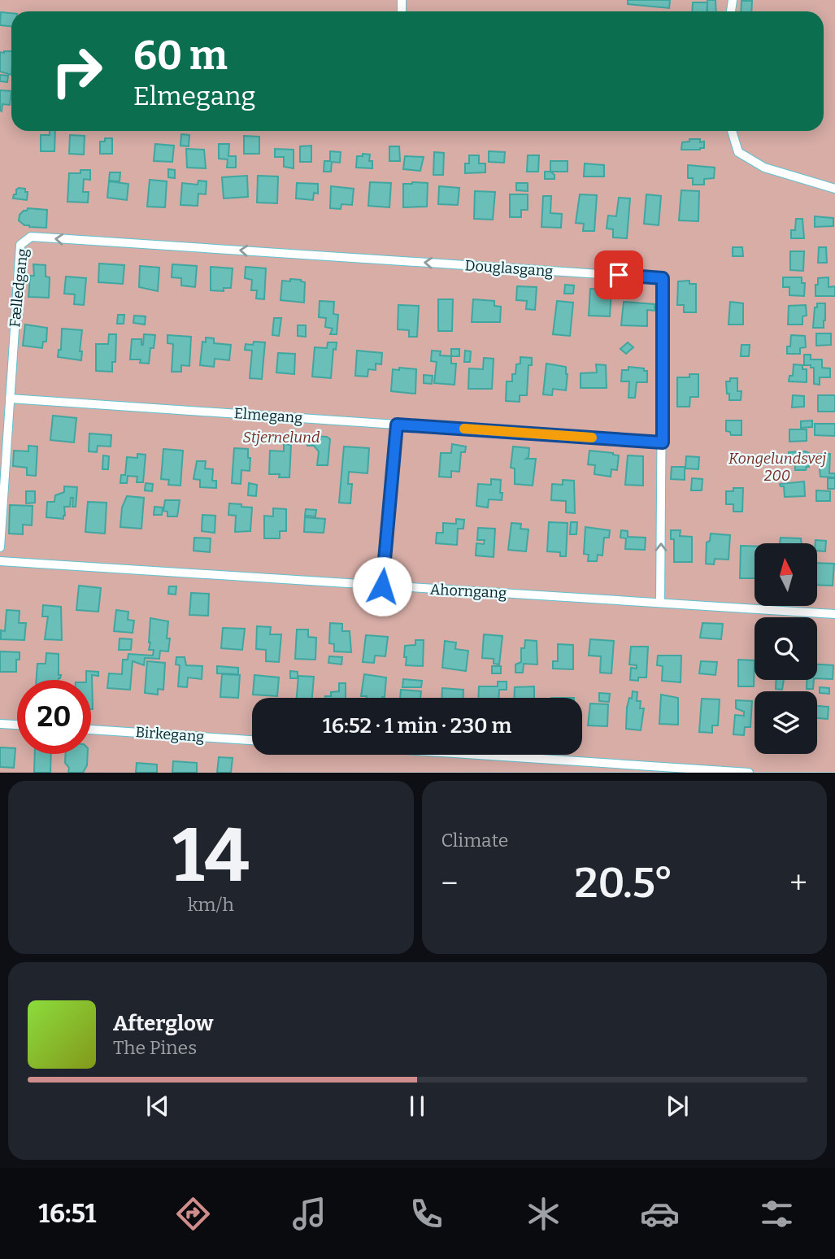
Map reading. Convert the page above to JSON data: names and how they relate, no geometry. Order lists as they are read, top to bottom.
{
  "streets": {
    "lane": [
      "Douglasgang",
      "Fælledgang",
      "Elmegang",
      "Ahorngang",
      "Birkegang"
    ]
  },
  "crossings": [
    ["Douglasgang", "Fælledgang"],
    ["Douglasgang", "Elmegang"],
    ["Douglasgang", "Ahorngang"],
    ["Fælledgang", "Elmegang"]
  ],
  "parks": ["Stjernelund", "Kongelundsvej 200"],
  "north": "top",
  "page": {
    "turn": ["60 m", "Elmegang"],
    "limit": "20",
    "trip": "16:52 · 1 min · 230 m",
    "tile": [
      ["14", "km/h"],
      "Climate"
    ],
    "heat": ["−", "20.5°", "+"],
    "song": ["Afterglow", "The Pines"],
    "tabs": "16:51"
  }
}
